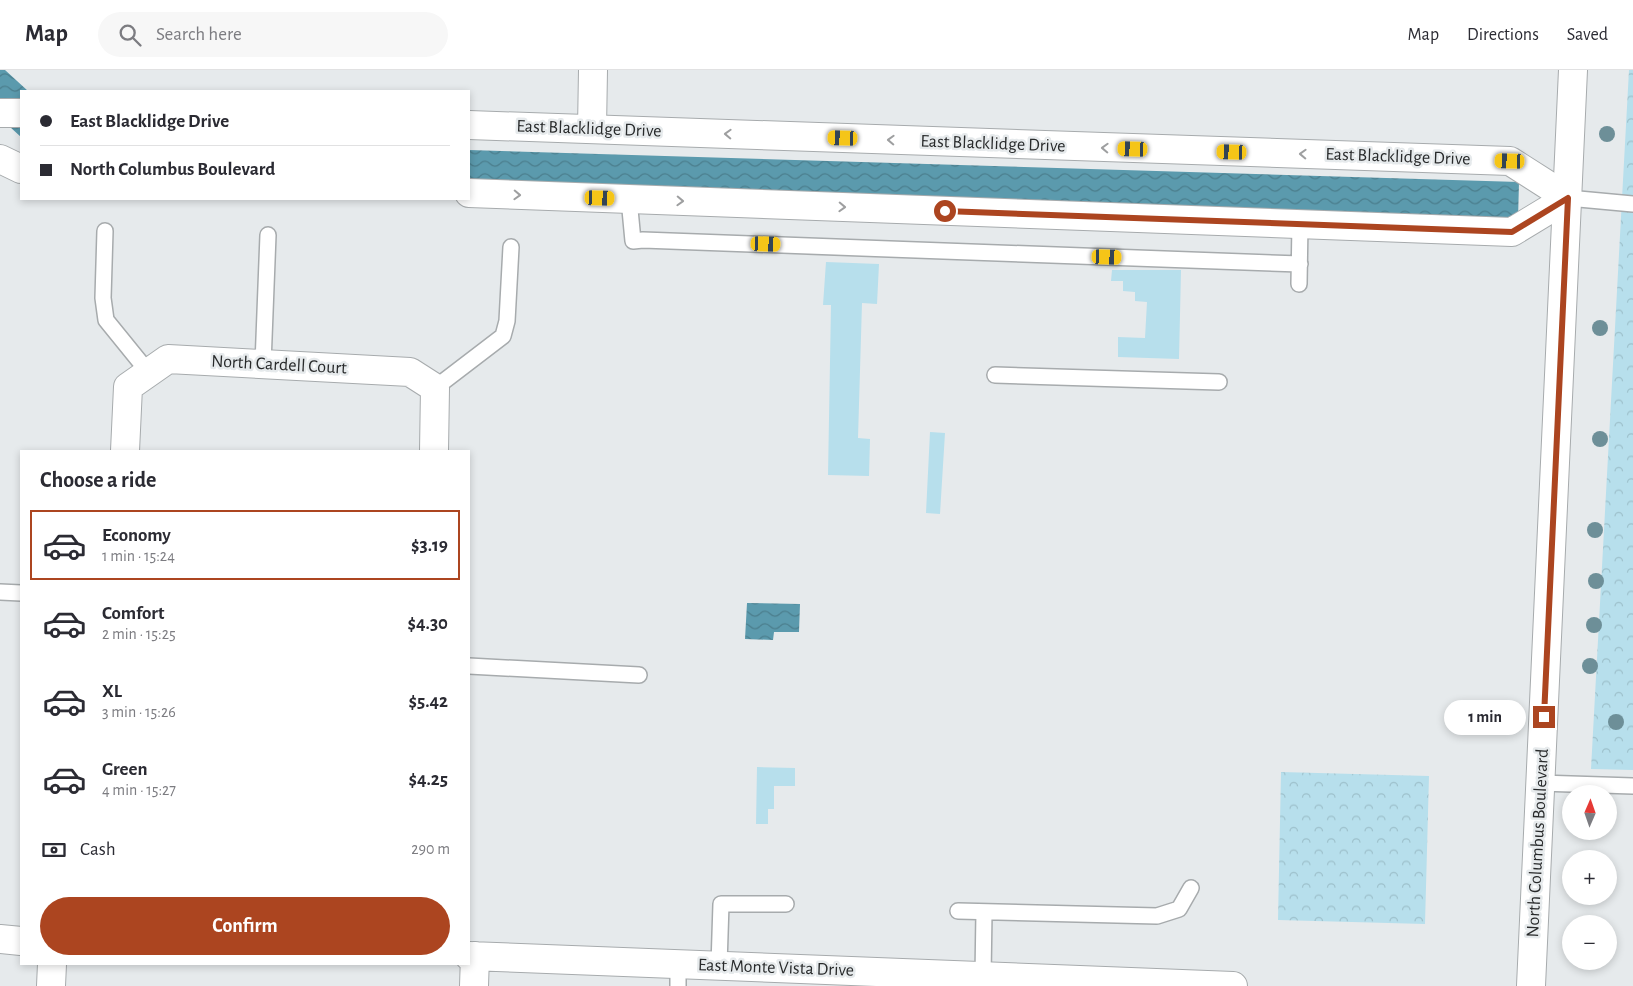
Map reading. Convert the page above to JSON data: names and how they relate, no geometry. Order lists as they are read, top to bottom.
{
  "streets": {
    "street": [
      "East Blacklidge Drive",
      "North Cardell Court",
      "North Columbus Boulevard",
      "East Monte Vista Drive"
    ]
  },
  "crossings": [
    ["East Blacklidge Drive", "North Columbus Boulevard"]
  ],
  "north": "top",
  "page": {
    "header": "Map",
    "search": "Search here",
    "nav": ["Map", "Directions", "Saved"],
    "banner": ["East Blacklidge Drive", "North Columbus Boulevard"],
    "heading": "Choose a ride",
    "list": [
      {
        "name": "Economy",
        "note": "1 min · 15:24",
        "value": "$3.19"
      },
      {
        "name": "Comfort",
        "note": "2 min · 15:25",
        "value": "$4.30"
      },
      {
        "name": "XL",
        "note": "3 min · 15:26",
        "value": "$5.42"
      },
      {
        "name": "Green",
        "note": "4 min · 15:27",
        "value": "$4.25"
      }
    ],
    "bubble": "1 min",
    "map_buttons": ["+", "−"],
    "pay": ["Cash", "290 m"],
    "buttons": "Confirm"
  }
}
